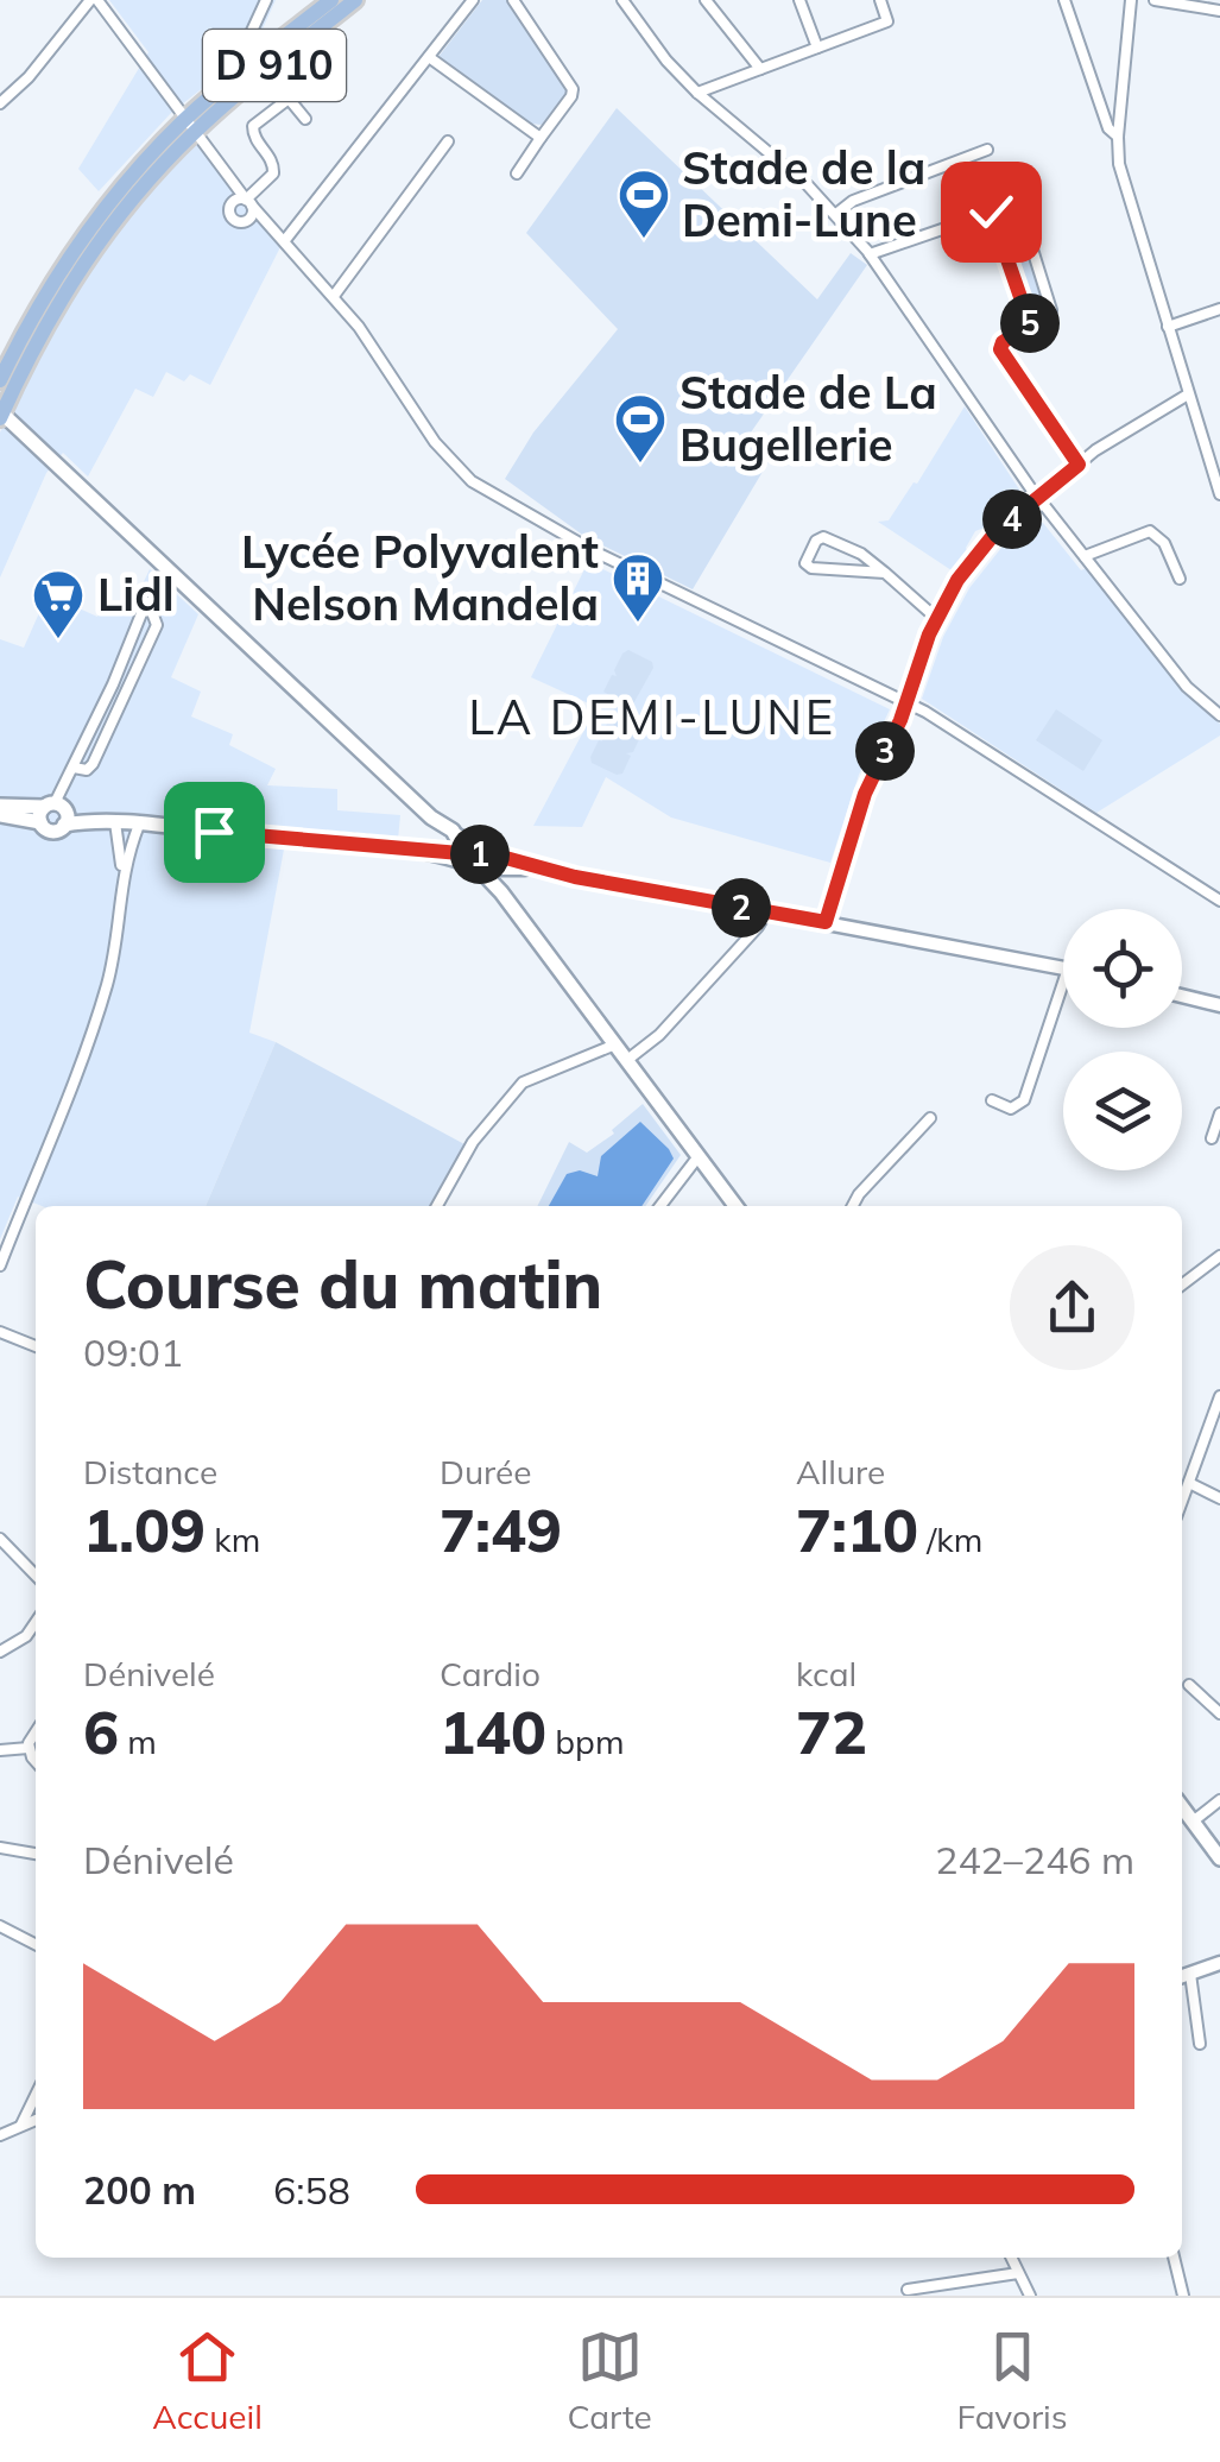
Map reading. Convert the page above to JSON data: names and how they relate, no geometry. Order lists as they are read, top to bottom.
{
  "streets": {
    "main road": ["D 910"]
  },
  "districts": ["LA DEMI-LUNE"],
  "places": {
    "sports": ["Stade de la Demi-Lune", "Stade de La Bugellerie"],
    "building": ["Lycée Polyvalent Nelson Mandela"],
    "supermarket": ["Lidl"]
  },
  "page": {
    "pins": [
      "5",
      "4",
      "3",
      "1",
      "2"
    ],
    "heading": ["Course du matin", "09:01"],
    "stats": [
      ["Distance", "1.09 km"],
      ["Durée", "7:49"],
      ["Allure", "7:10 /km"],
      ["Dénivelé", "6 m"],
      ["Cardio", "140 bpm"],
      ["kcal", "72"]
    ],
    "chart": ["Dénivelé", "242–246 m"],
    "list": [
      {
        "name": "200 m",
        "note": "6:58"
      }
    ],
    "tabs": ["Accueil", "Carte", "Favoris"]
  }
}
